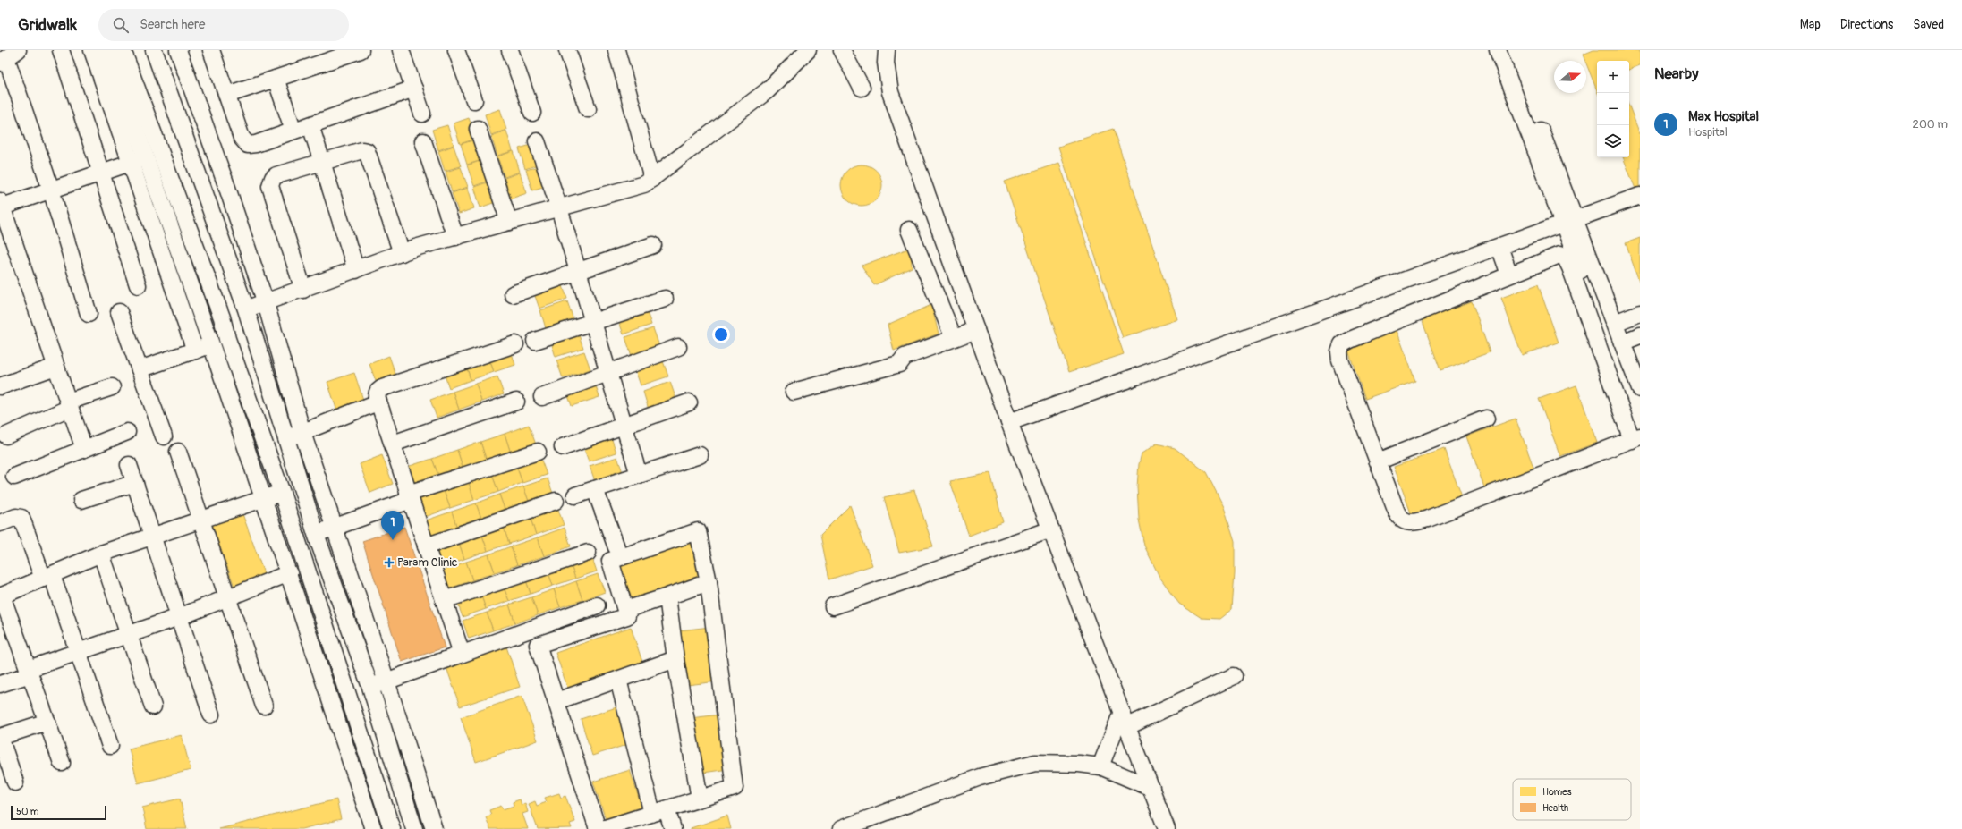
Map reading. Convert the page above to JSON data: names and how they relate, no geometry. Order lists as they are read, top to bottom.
{
  "places": {
    "health": ["Param Clinic"]
  },
  "legend": ["Homes", "Health"],
  "scale_bar": "50 m",
  "north": "right",
  "page": {
    "header": "Gridwalk",
    "search": "Search here",
    "nav": ["Map", "Directions", "Saved"],
    "heading": "Nearby",
    "map_buttons": ["+", "−"],
    "list": [
      {
        "mark": "1",
        "name": "Max Hospital",
        "note": "Hospital",
        "value": "200 m"
      }
    ],
    "pins": "1",
    "scale": "50 m"
  }
}
